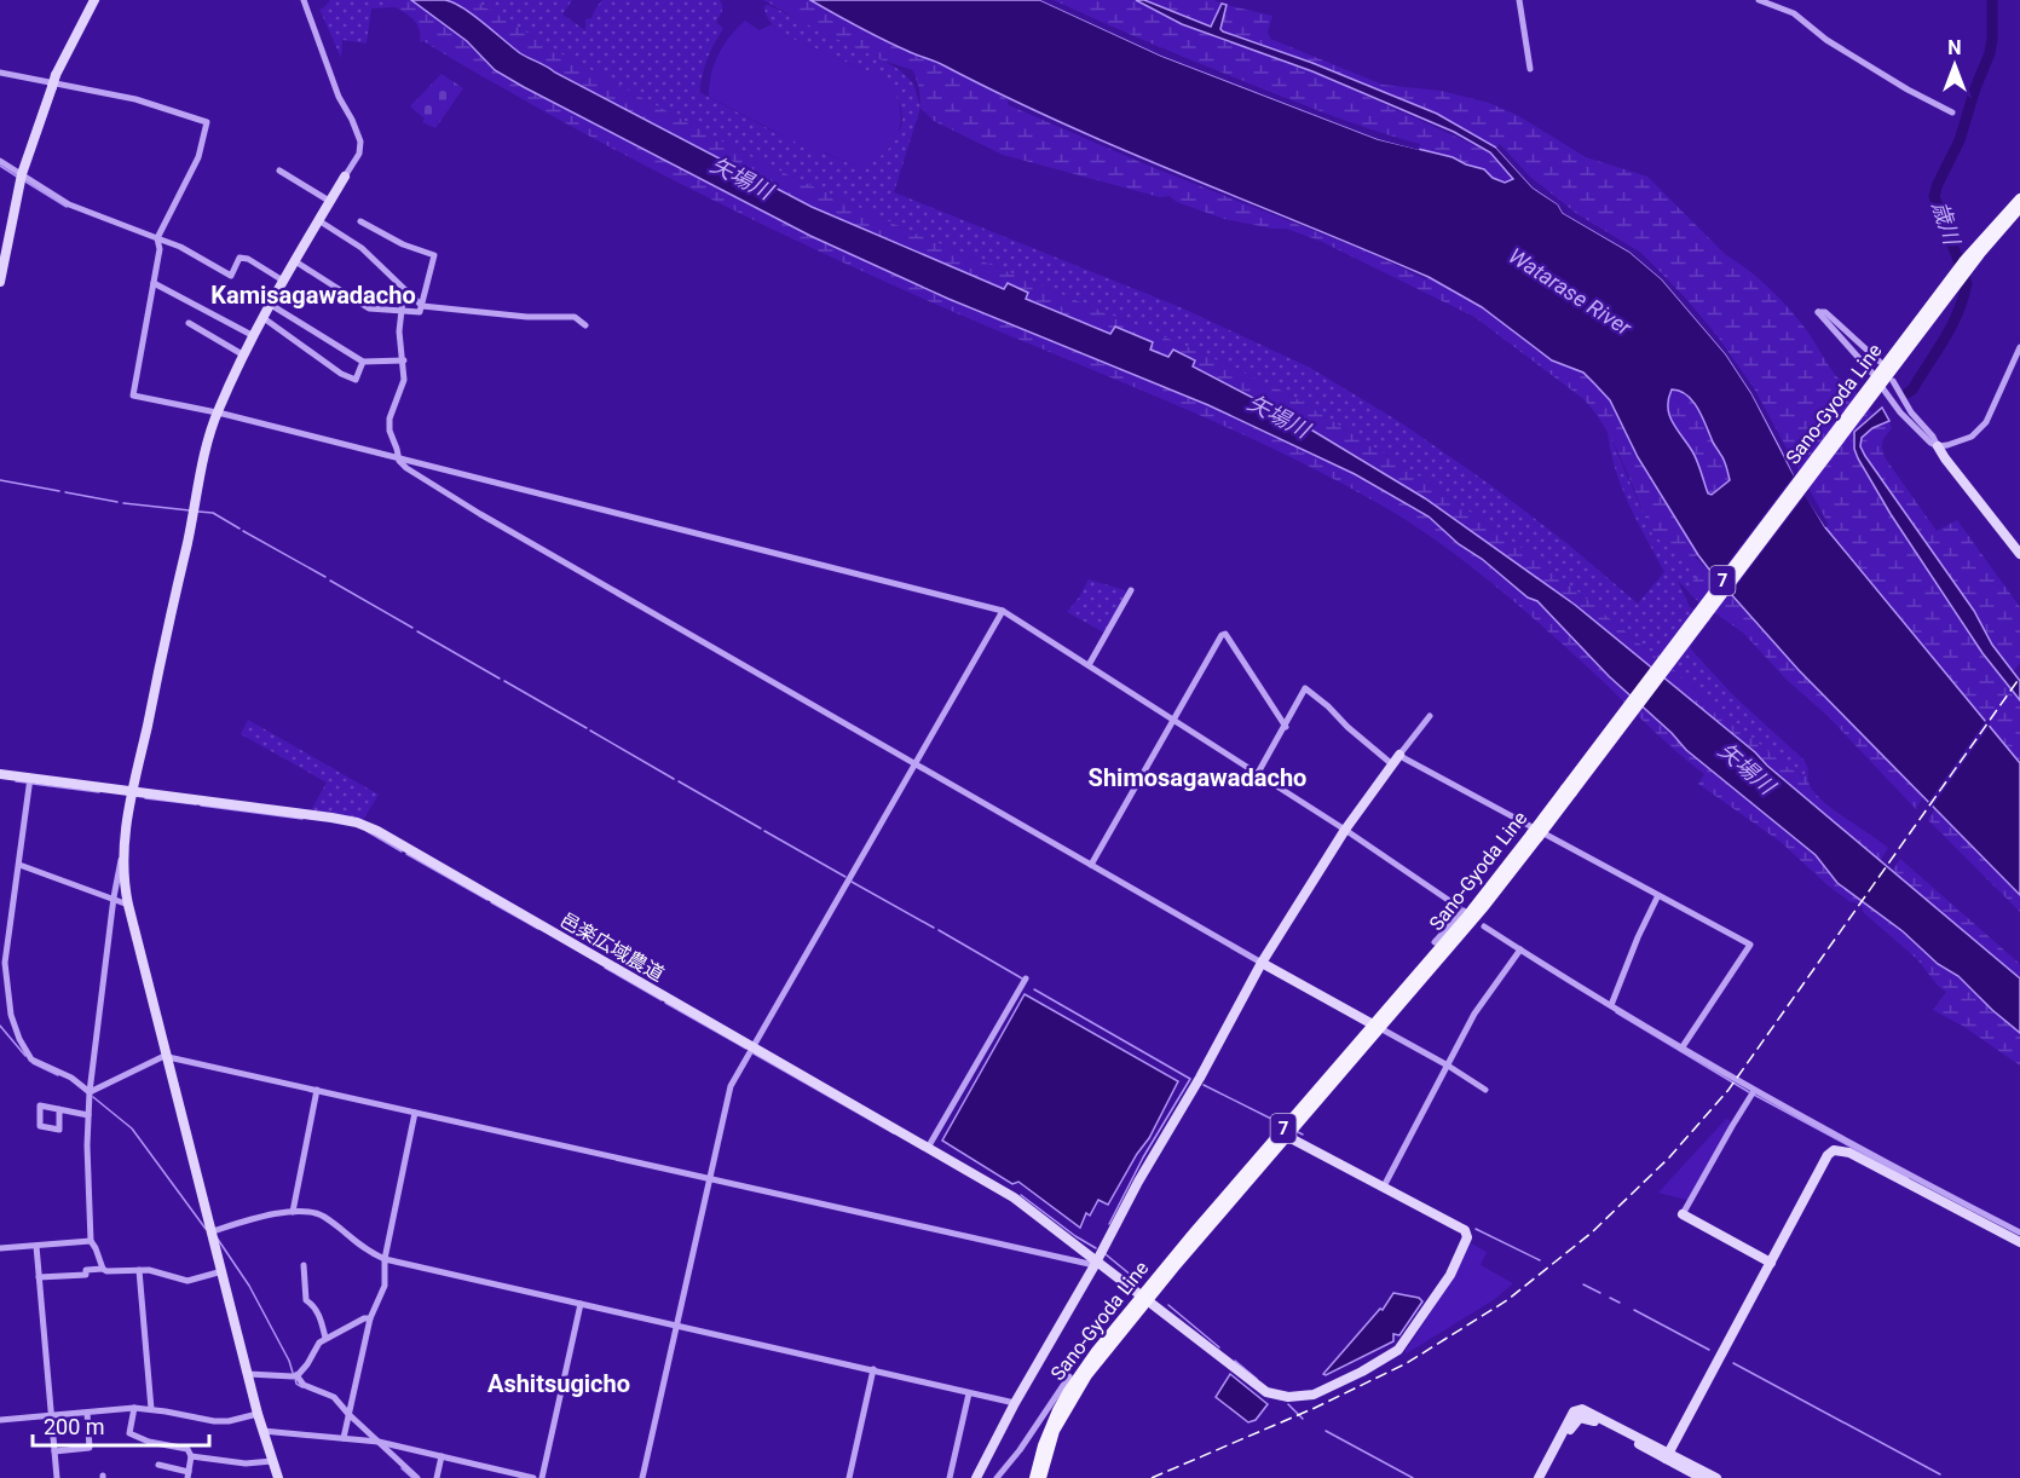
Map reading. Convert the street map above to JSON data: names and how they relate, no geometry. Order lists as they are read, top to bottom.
{
  "streets": {
    "main road": ["Sano-Gyoda Line", "7"],
    "street": ["邑楽広域農道"]
  },
  "crossings": [
    ["Sano-Gyoda Line", "7"],
    ["Sano-Gyoda Line", "邑楽広域農道"]
  ],
  "districts": ["Kamisagawadacho", "Shimosagawadacho", "Ashitsugicho"],
  "water": ["矢場川", "歳川", "Watarase River"],
  "scale_bar": "200 m",
  "north": "top"
}
